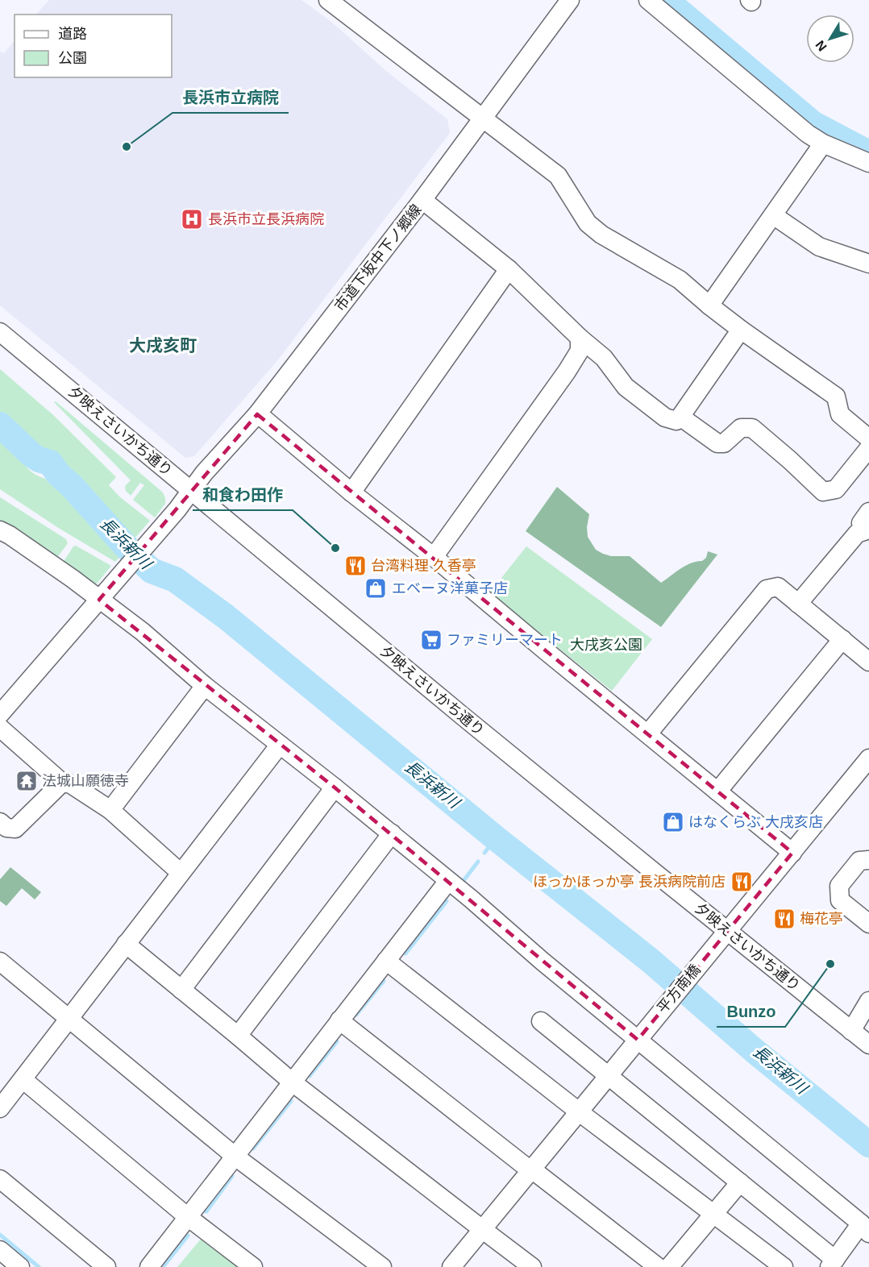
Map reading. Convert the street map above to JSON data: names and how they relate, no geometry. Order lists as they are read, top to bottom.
{
  "streets": {
    "street": ["市道下坂中下ノ郷線", "夕映えさいかち通り", "平方南橋"]
  },
  "crossings": [
    ["市道下坂中下ノ郷線", "夕映えさいかち通り"],
    ["夕映えさいかち通り", "平方南橋"]
  ],
  "districts": ["大戌亥町"],
  "water": ["長浜新川"],
  "parks": ["大戌亥公園"],
  "places": {
    "other": ["長浜市立病院", "和食わ田作", "Bunzo"],
    "hospital": ["長浜市立長浜病院"],
    "restaurant": ["台湾料理 久香亭", "ほっかほっか亭 長浜病院前店", "梅花亭"],
    "shop": ["エベーヌ洋菓子店", "はなくらぶ 大戌亥店"],
    "supermarket": ["ファミリーマート"],
    "temple": ["法城山願徳寺"]
  },
  "legend": ["道路", "公園"],
  "north": "bottom left"
}
